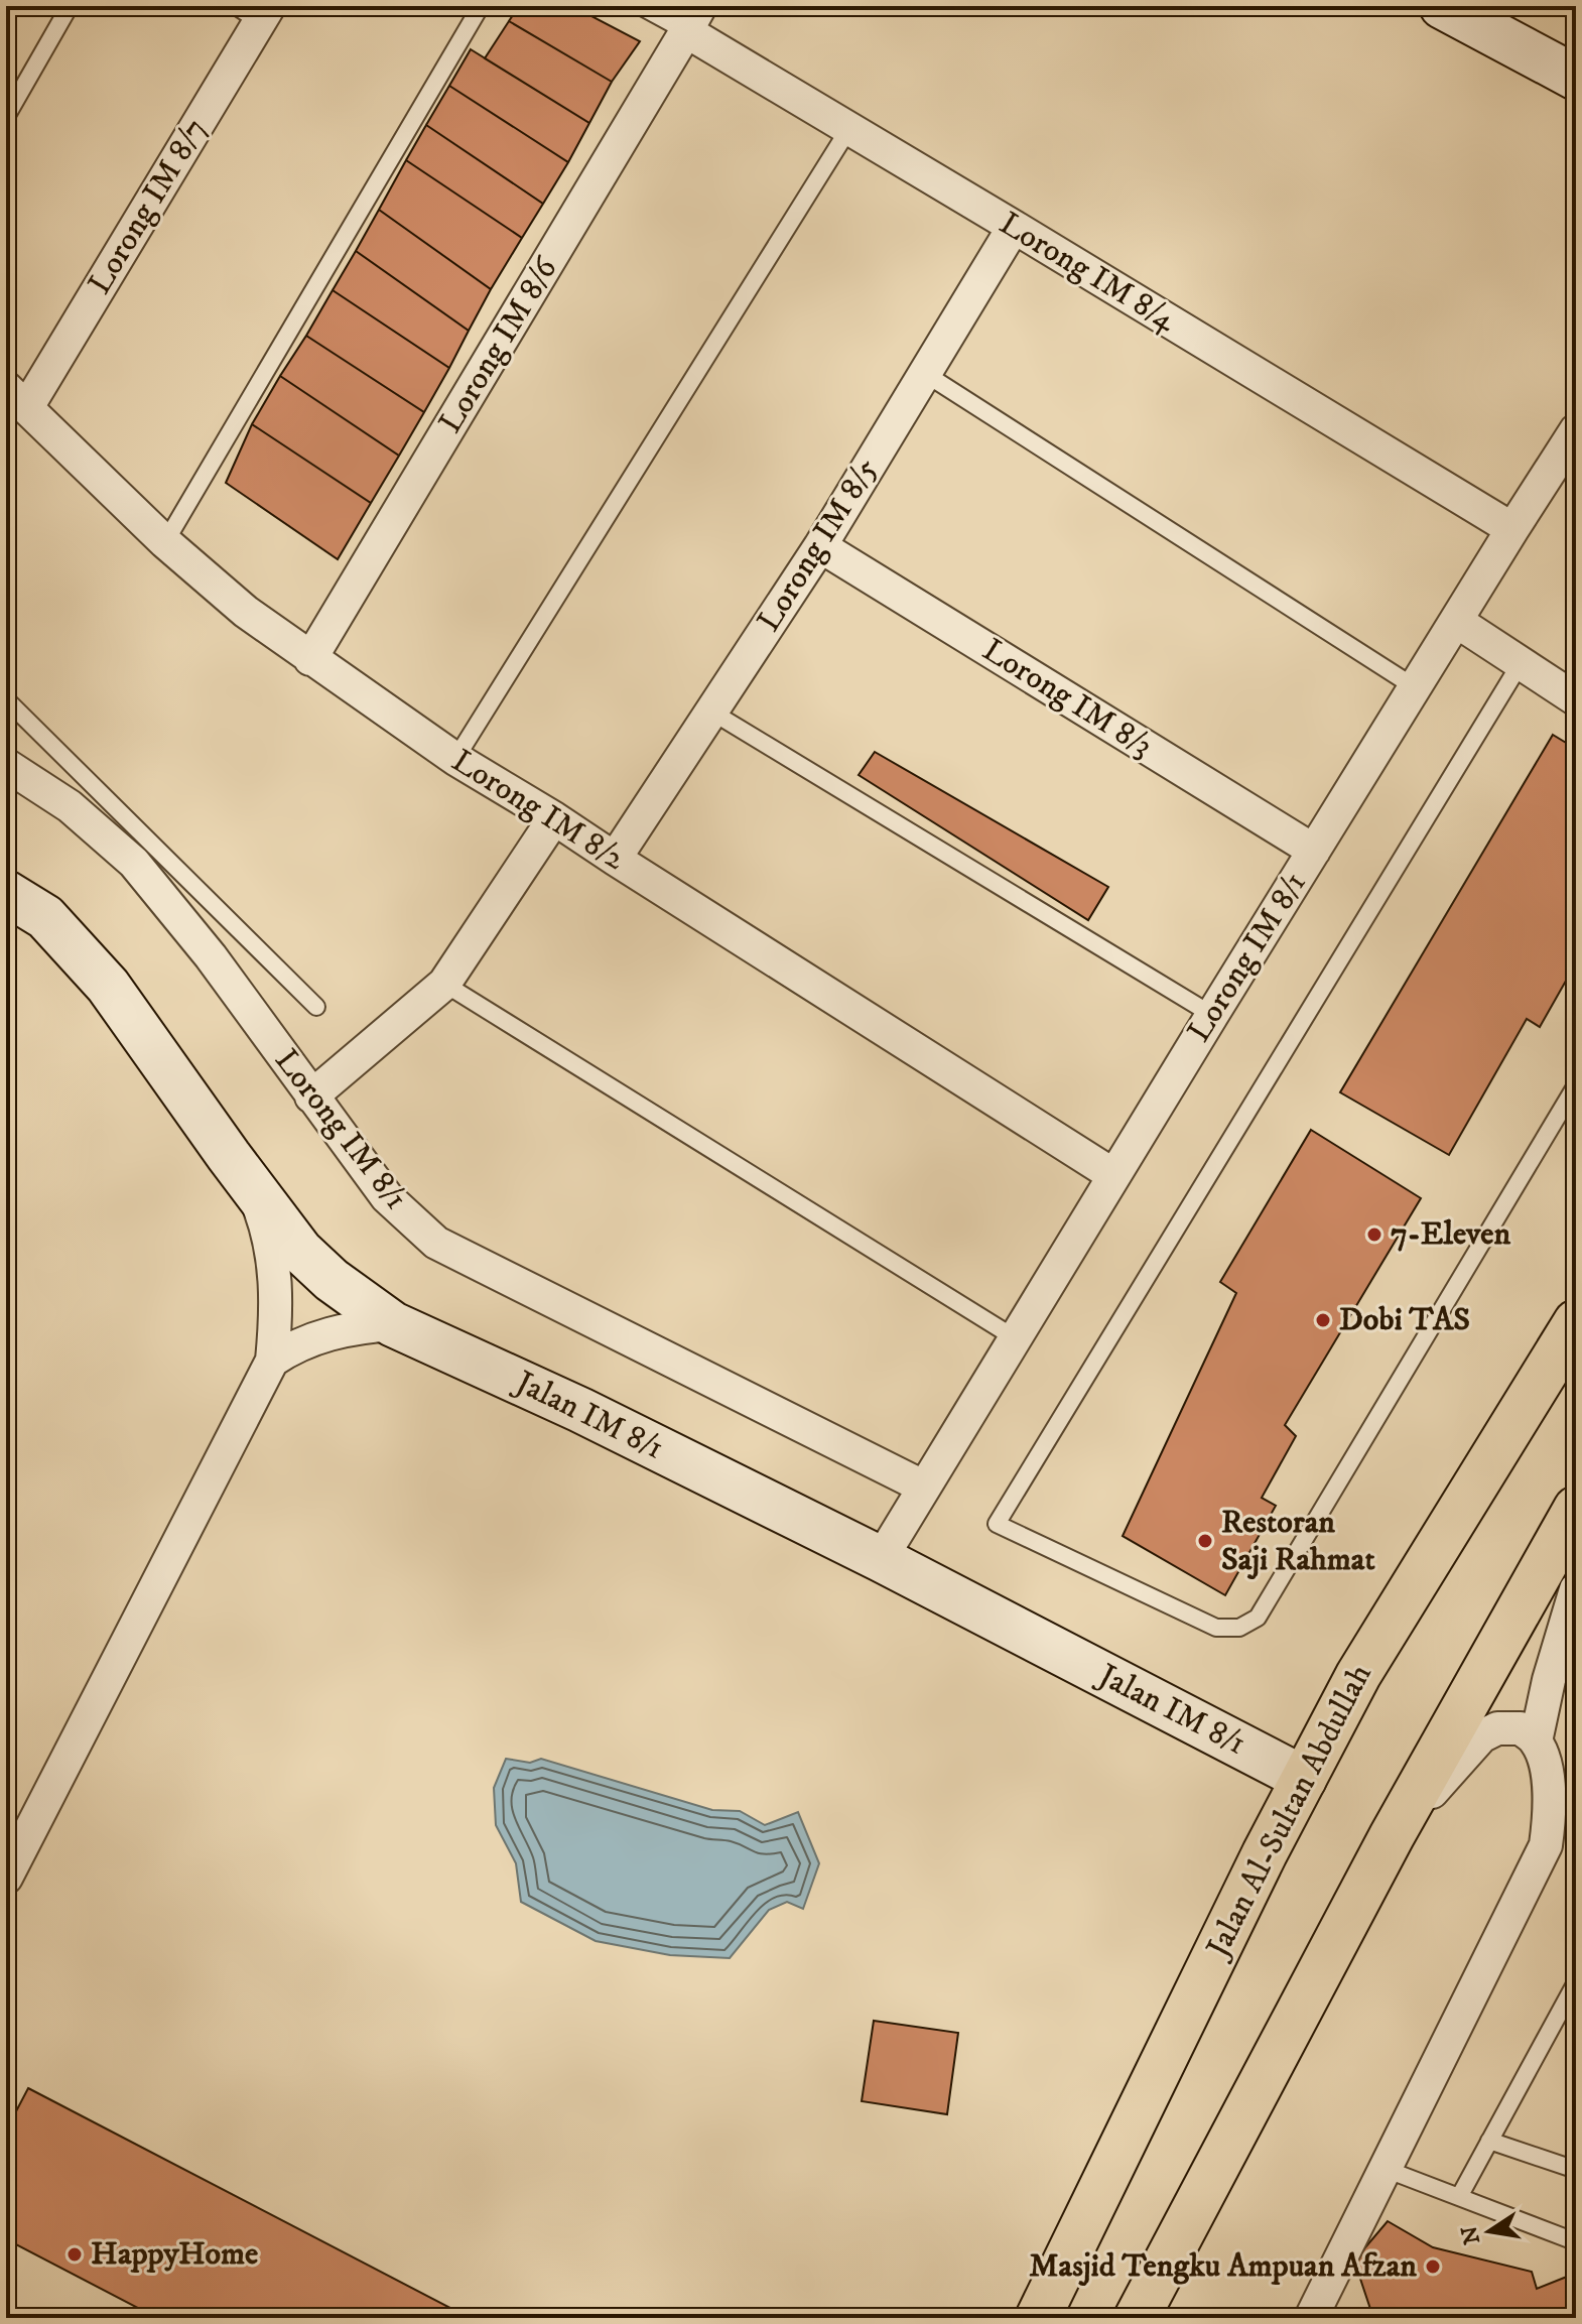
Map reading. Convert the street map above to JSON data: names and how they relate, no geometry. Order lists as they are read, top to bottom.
{
  "streets": {
    "main road": ["Jalan Al-Sultan Abdullah"],
    "street": [
      "Lorong IM 8/7",
      "Lorong IM 8/4",
      "Lorong IM 8/6",
      "Lorong IM 8/5",
      "Lorong IM 8/3",
      "Lorong IM 8/2",
      "Lorong IM 8/1",
      "Jalan IM 8/1"
    ]
  },
  "crossings": [
    ["Lorong IM 8/7", "Lorong IM 8/2"],
    ["Lorong IM 8/4", "Lorong IM 8/6"],
    ["Lorong IM 8/4", "Lorong IM 8/5"],
    ["Lorong IM 8/4", "Lorong IM 8/1"],
    ["Lorong IM 8/6", "Lorong IM 8/2"],
    ["Lorong IM 8/5", "Lorong IM 8/3"],
    ["Lorong IM 8/5", "Lorong IM 8/2"],
    ["Lorong IM 8/3", "Lorong IM 8/1"],
    ["Lorong IM 8/2", "Lorong IM 8/1"],
    ["Lorong IM 8/1", "Jalan IM 8/1"],
    ["Jalan IM 8/1", "Jalan Al-Sultan Abdullah"]
  ],
  "places": [
    "7-Eleven",
    "Dobi TAS",
    "Restoran Saji Rahmat",
    "HappyHome",
    "Masjid Tengku Ampuan Afzan"
  ],
  "north": "left"
}
